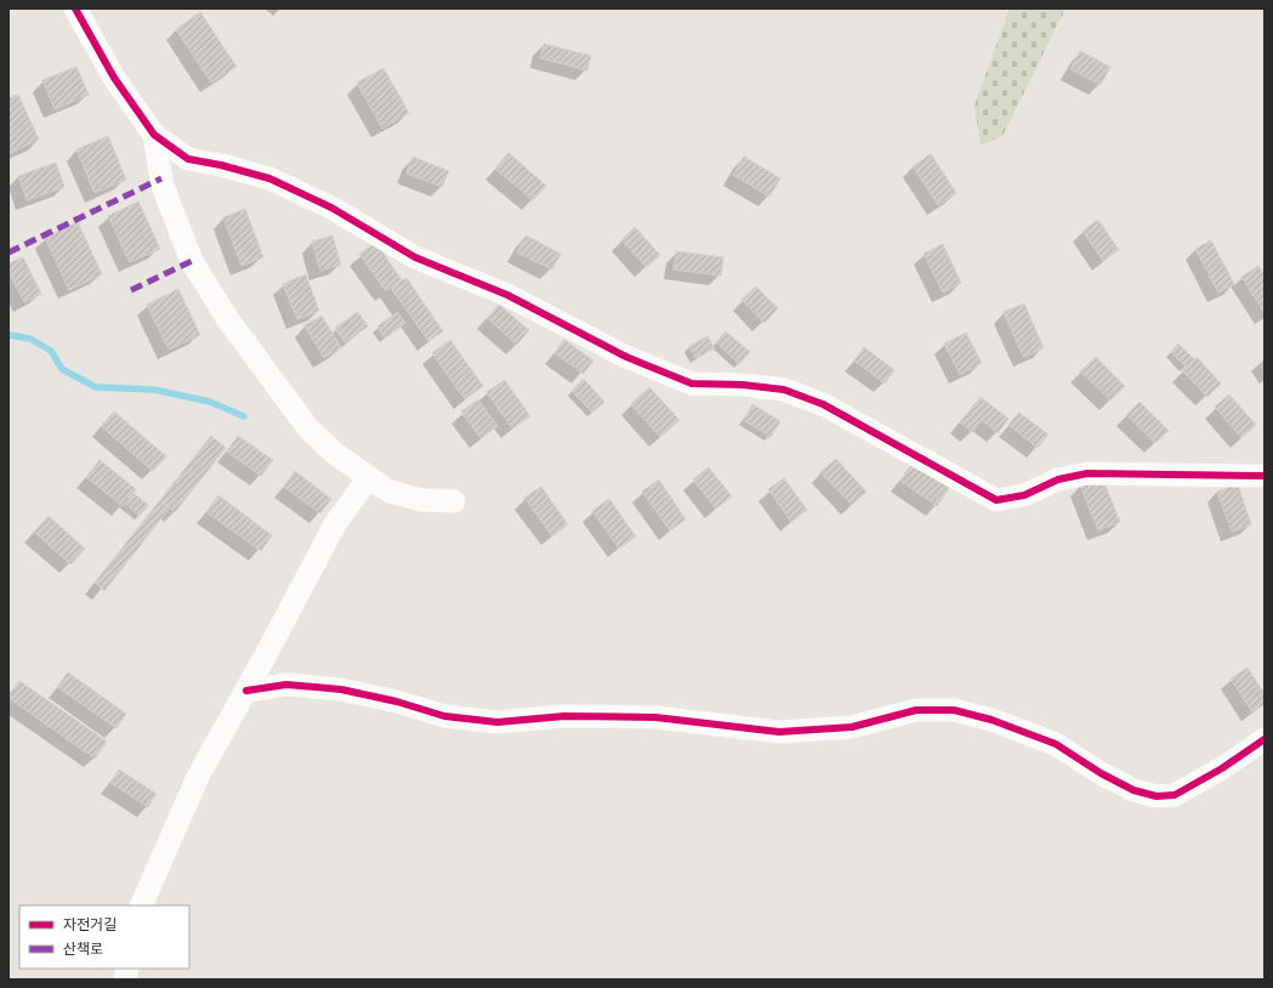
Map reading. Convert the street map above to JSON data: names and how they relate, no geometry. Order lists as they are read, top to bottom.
{
  "legend": ["자전거길", "산책로"]
}
